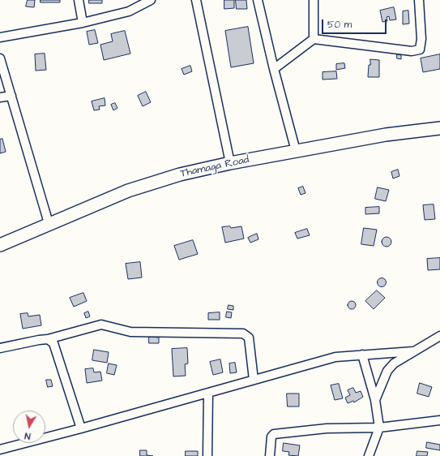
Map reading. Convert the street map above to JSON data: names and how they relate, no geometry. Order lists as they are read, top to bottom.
{
  "streets": {
    "main road": ["Thamaga Road"]
  },
  "scale_bar": "50 m",
  "north": "bottom"
}
